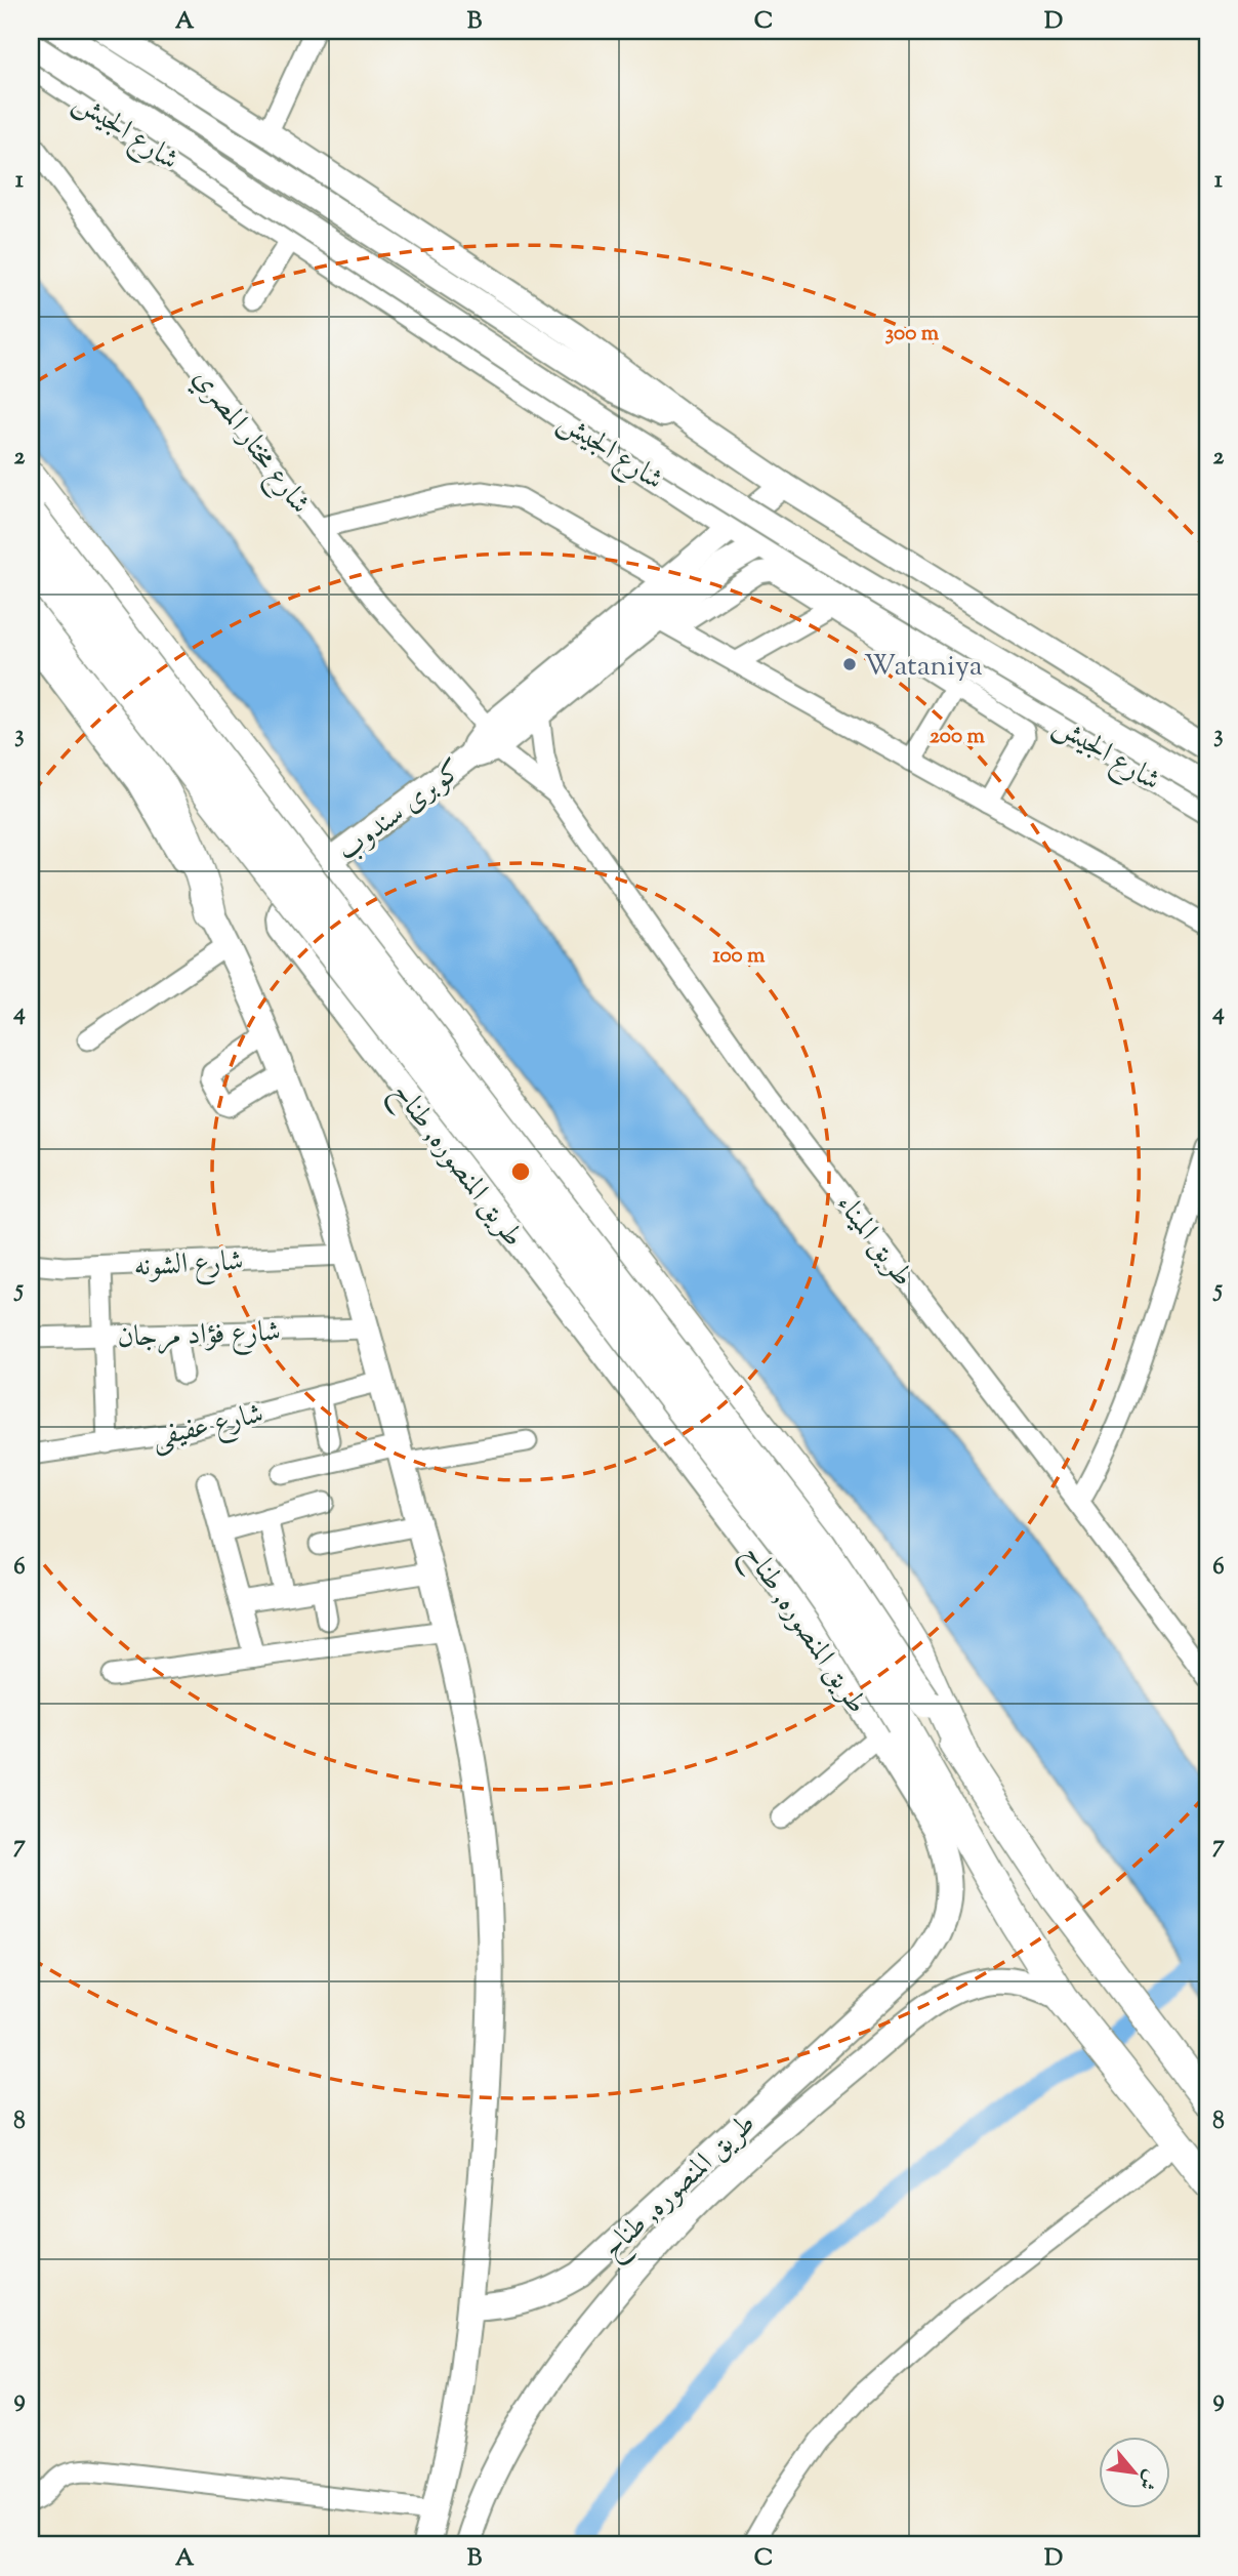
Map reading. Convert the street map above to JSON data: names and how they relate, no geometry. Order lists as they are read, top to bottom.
{
  "streets": {
    "main road": ["شارع الجيش", "كوبرى سندوب", "طريق المنصوره, طناح"],
    "street": [
      "شارع مختار المصري",
      "طريق الميناء",
      "شارع الشونه",
      "شارع فؤاد مرجان",
      "شارع عفيفى"
    ]
  },
  "crossings": [
    ["شارع مختار المصري", "كوبرى سندوب"],
    ["شارع مختار المصري", "طريق الميناء"],
    ["كوبرى سندوب", "طريق المنصوره, طناح"],
    ["كوبرى سندوب", "طريق الميناء"]
  ],
  "places": ["Wataniya"],
  "north": "bottom right",
  "grid": {
    "columns": [
      "A",
      "B",
      "C",
      "D"
    ],
    "rows": [
      "1",
      "2",
      "3",
      "4",
      "5",
      "6",
      "7",
      "8",
      "9"
    ]
  },
  "rings": ["300 m", "200 m", "100 m"]
}
